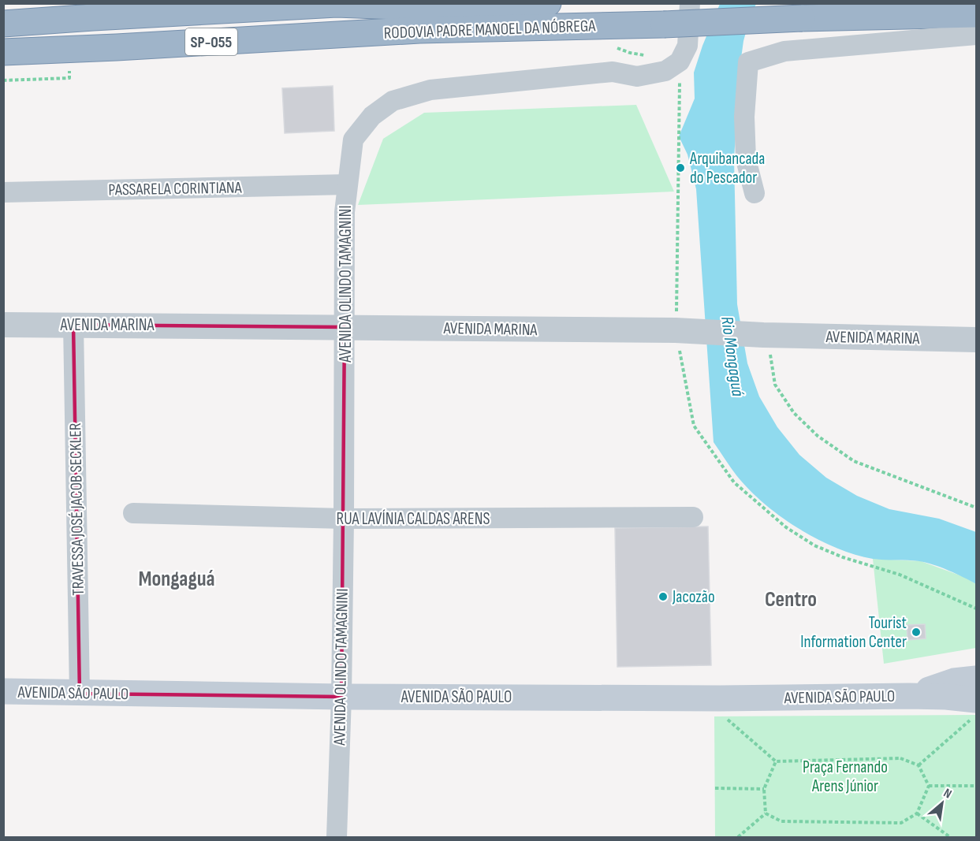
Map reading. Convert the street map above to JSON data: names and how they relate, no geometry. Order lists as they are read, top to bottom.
{
  "streets": {
    "highway": ["RODOVIA PADRE MANOEL DA NÓBREGA", "SP-055"],
    "main road": ["AVENIDA SÃO PAULO"],
    "street": [
      "PASSARELA CORINTIANA",
      "AVENIDA OLINDO TAMAGNINI",
      "AVENIDA MARINA",
      "TRAVESSA JOSÉ JACOB SECKLER",
      "RUA LAVÍNIA CALDAS ARENS"
    ]
  },
  "crossings": [
    ["PASSARELA CORINTIANA", "AVENIDA OLINDO TAMAGNINI"],
    ["AVENIDA OLINDO TAMAGNINI", "AVENIDA MARINA"],
    ["AVENIDA OLINDO TAMAGNINI", "RUA LAVÍNIA CALDAS ARENS"],
    ["AVENIDA OLINDO TAMAGNINI", "AVENIDA SÃO PAULO"],
    ["AVENIDA MARINA", "TRAVESSA JOSÉ JACOB SECKLER"],
    ["TRAVESSA JOSÉ JACOB SECKLER", "AVENIDA SÃO PAULO"]
  ],
  "districts": ["Mongaguá", "Centro"],
  "water": ["Rio Mongaguá"],
  "parks": ["Praça Fernando Arens Júnior"],
  "places": ["Arquibancada do Pescador", "Jacozão", "Tourist Information Center"],
  "north": "top right"
}
